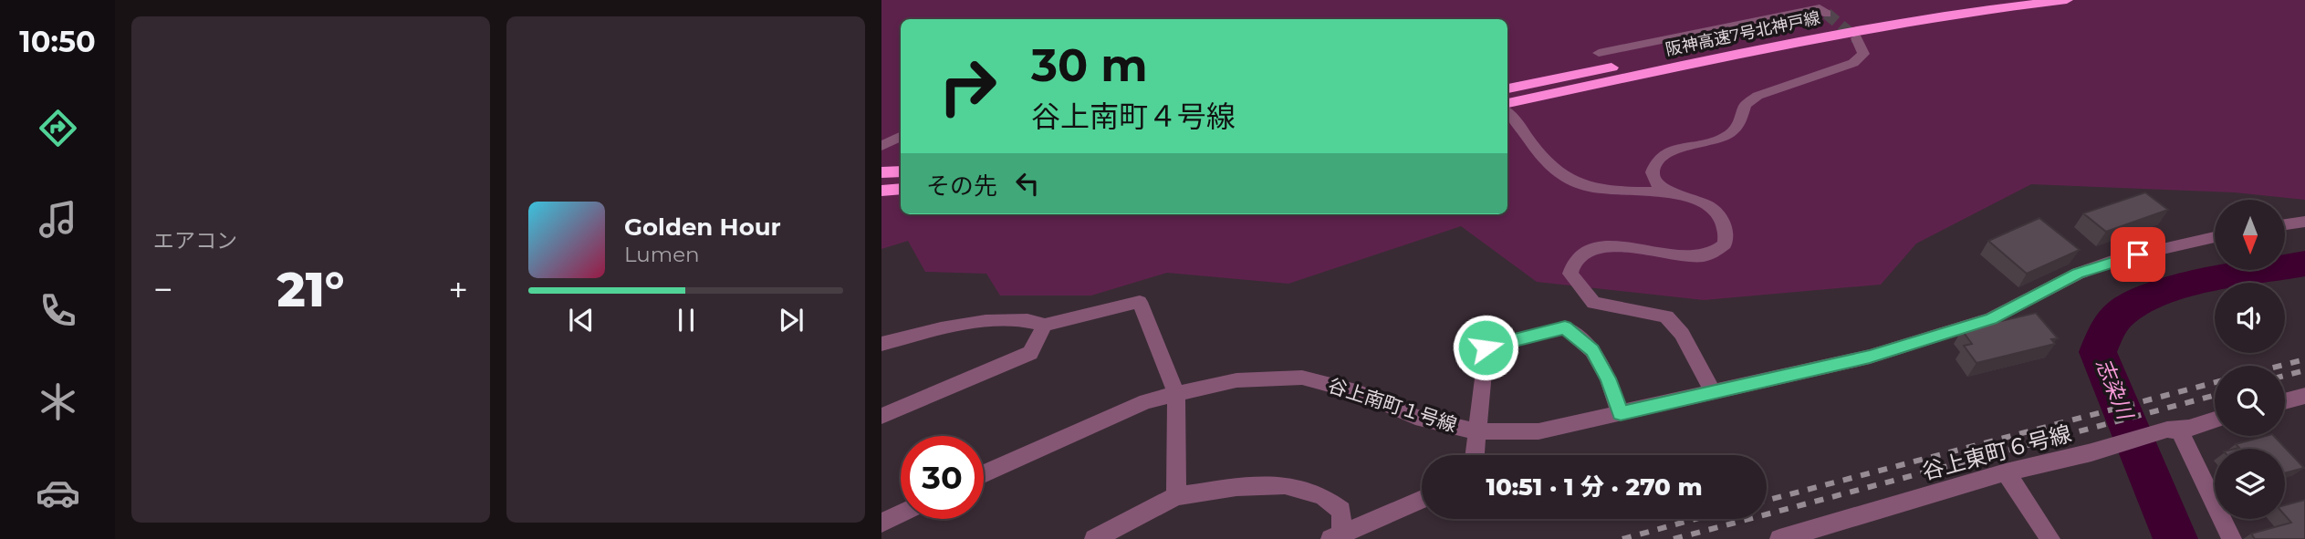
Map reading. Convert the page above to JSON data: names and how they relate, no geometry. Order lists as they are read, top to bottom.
{
  "streets": {
    "highway": ["阪神高速7号北神戸線"],
    "street": ["谷上南町１号線", "谷上東町６号線"]
  },
  "water": ["志染川"],
  "north": "bottom",
  "page": {
    "tabs": "10:50",
    "tile": "エアコン",
    "turn": ["30 m", "谷上南町４号線"],
    "then": "その先",
    "song": ["Golden Hour", "Lumen"],
    "heat": ["−", "21°", "+"],
    "limit": "30",
    "trip": "10:51 · 1 分 · 270 m"
  }
}
